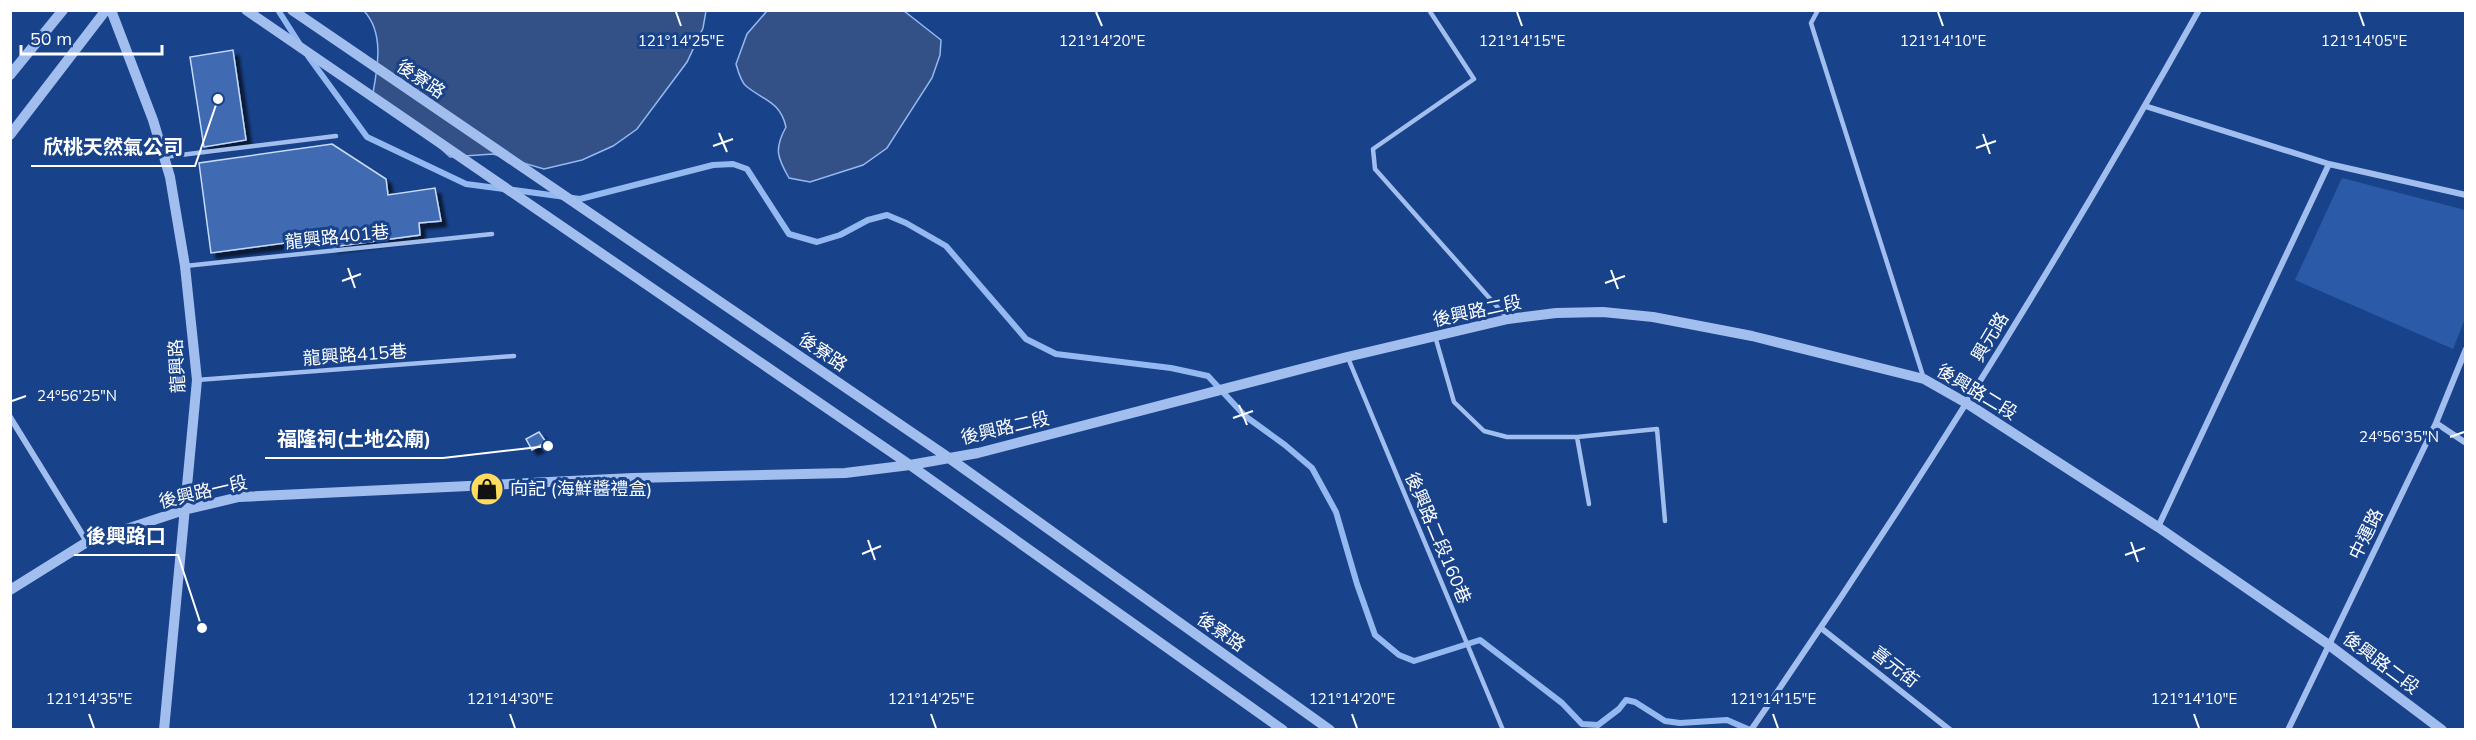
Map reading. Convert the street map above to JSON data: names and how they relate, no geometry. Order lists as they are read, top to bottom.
{
  "streets": {
    "street": [
      "後寮路",
      "後興路二段",
      "興元路",
      "龍興路",
      "後興路一段",
      "中運路",
      "喜元街"
    ],
    "lane": ["龍興路401巷", "龍興路415巷", "後興路二段160巷"]
  },
  "crossings": [
    ["後寮路", "後興路二段"],
    ["龍興路401巷", "龍興路"],
    ["後興路二段", "興元路"],
    ["後興路二段", "後興路一段"],
    ["後興路二段", "中運路"],
    ["後興路二段", "後興路二段160巷"],
    ["興元路", "喜元街"],
    ["龍興路415巷", "龍興路"],
    ["龍興路", "後興路一段"]
  ],
  "places": {
    "other": ["欣桃天然氣公司", "福隆祠(土地公廟)", "後興路口"],
    "shop": ["向記 (海鮮醬禮盒)"]
  },
  "scale_bar": "50 m",
  "coordinates": [
    "121°14'25\"E",
    "121°14'05\"E",
    "121°14'20\"E",
    "121°14'15\"E",
    "121°14'10\"E",
    "24°56'25\"N",
    "24°56'35\"N",
    "121°14'35\"E",
    "121°14'30\"E"
  ]
}
